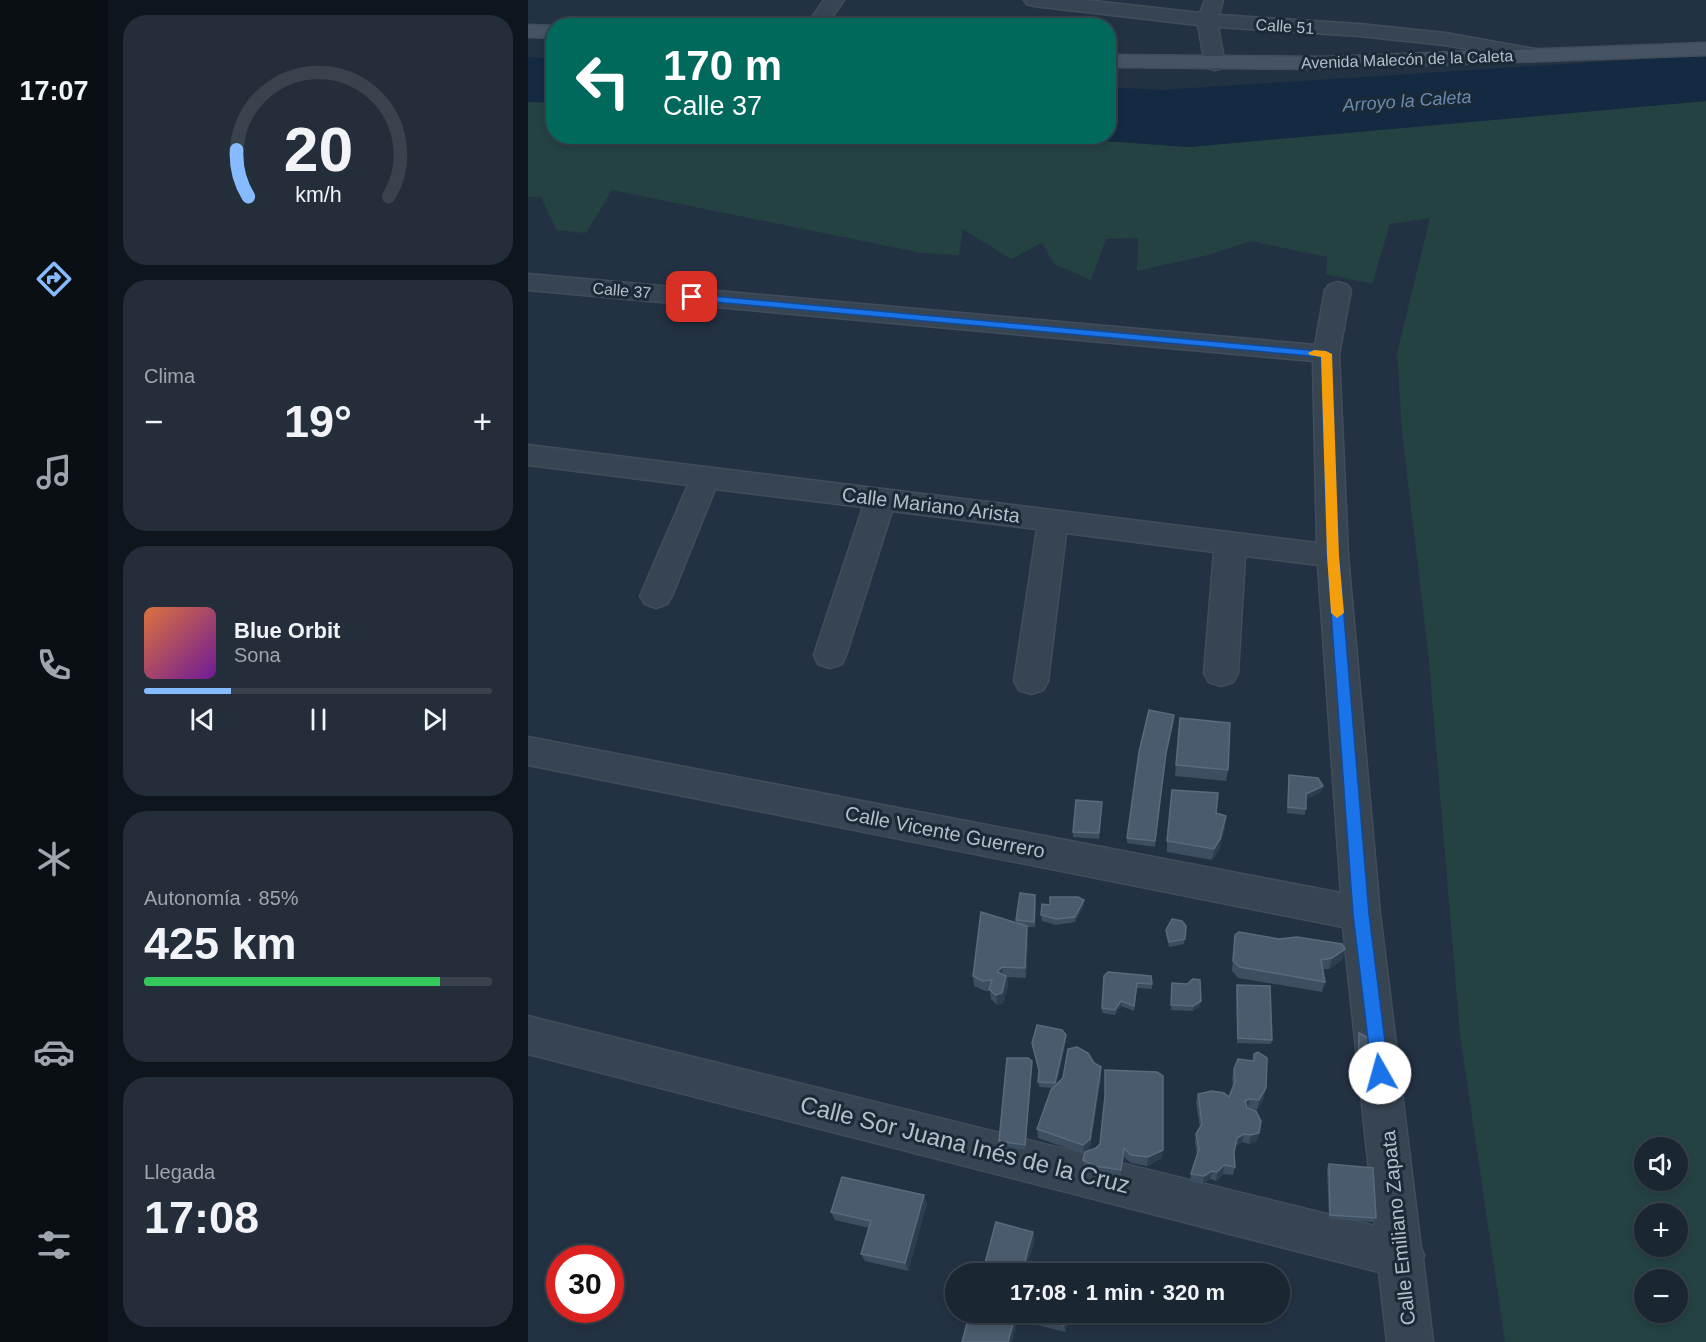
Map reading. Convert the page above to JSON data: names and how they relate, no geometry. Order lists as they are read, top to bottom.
{
  "streets": {
    "main road": ["Avenida Malecón de la Caleta"],
    "street": [
      "Calle 51",
      "Calle 37",
      "Calle Mariano Arista",
      "Calle Vicente Guerrero",
      "Calle Sor Juana Inés de la Cruz",
      "Calle Emiliano Zapata"
    ]
  },
  "crossings": [
    ["Calle 51", "Avenida Malecón de la Caleta"],
    ["Calle 37", "Calle Emiliano Zapata"],
    ["Calle Mariano Arista", "Calle Emiliano Zapata"],
    ["Calle Vicente Guerrero", "Calle Emiliano Zapata"],
    ["Calle Sor Juana Inés de la Cruz", "Calle Emiliano Zapata"]
  ],
  "water": ["Arroyo la Caleta"],
  "page": {
    "tabs": "17:07",
    "turn": ["170 m", "Calle 37"],
    "tile": [
      "Clima",
      ["Autonomía · 85%", "425 km"],
      ["Llegada", "17:08"]
    ],
    "heat": ["−", "19°", "+"],
    "song": ["Blue Orbit", "Sona"],
    "map_buttons": ["+", "−"],
    "limit": "30",
    "trip": "17:08 · 1 min · 320 m",
    "gauge": ["20", "km/h"]
  }
}
